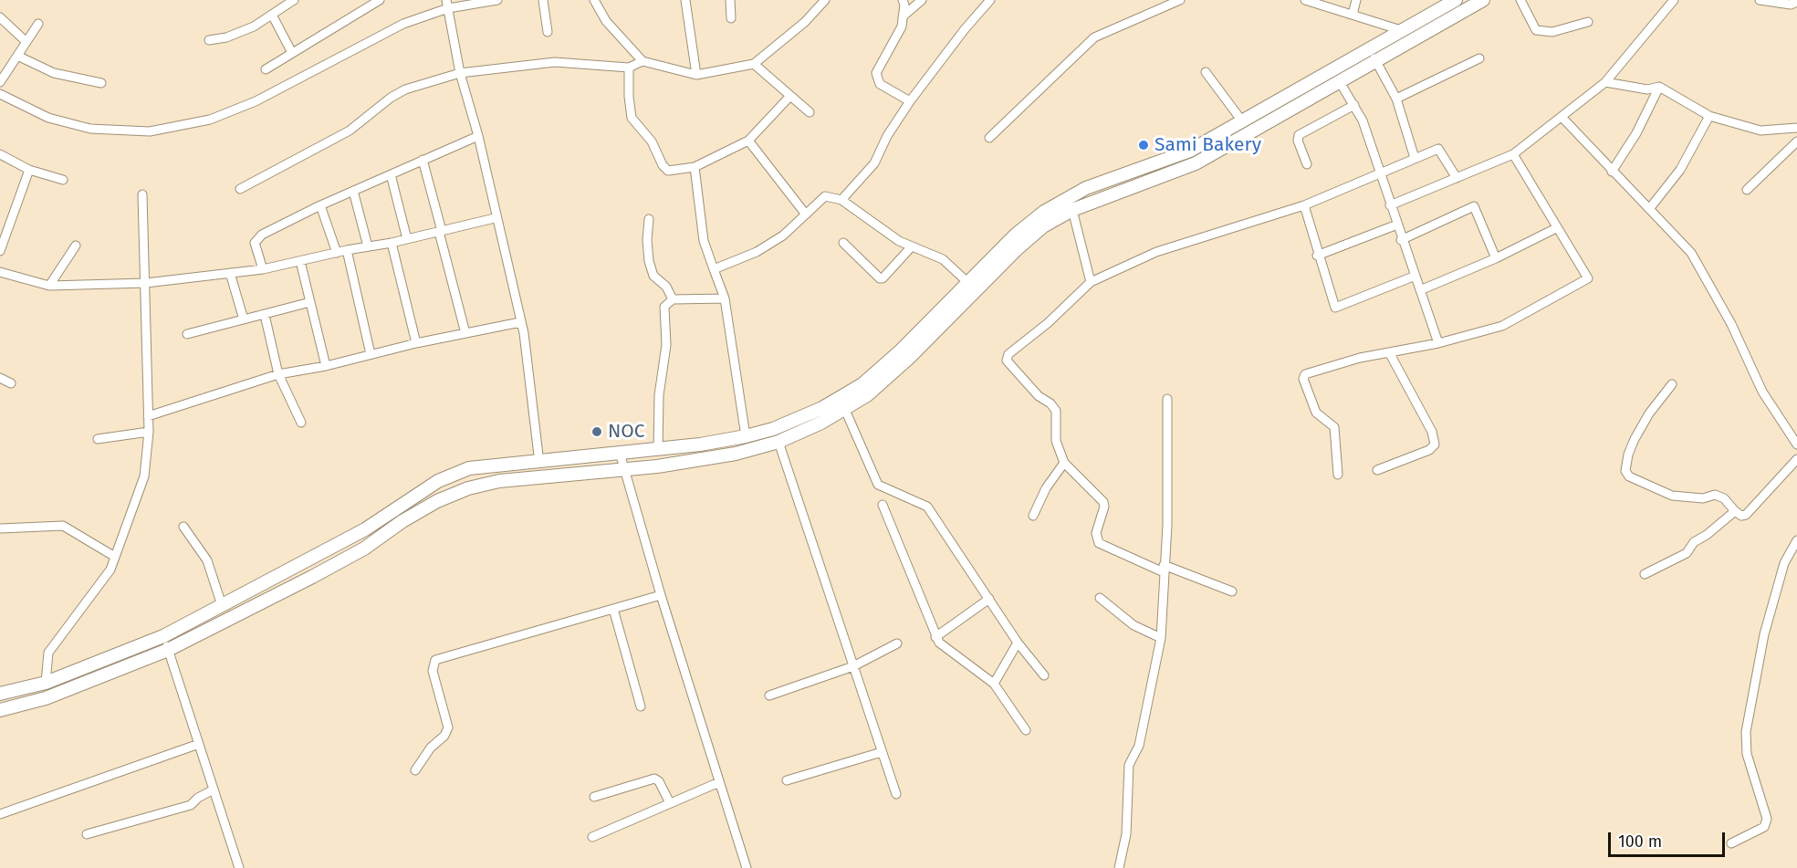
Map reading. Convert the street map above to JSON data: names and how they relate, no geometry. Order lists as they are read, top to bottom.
{
  "places": ["Sami Bakery", "NOC"],
  "scale_bar": "100 m"
}
